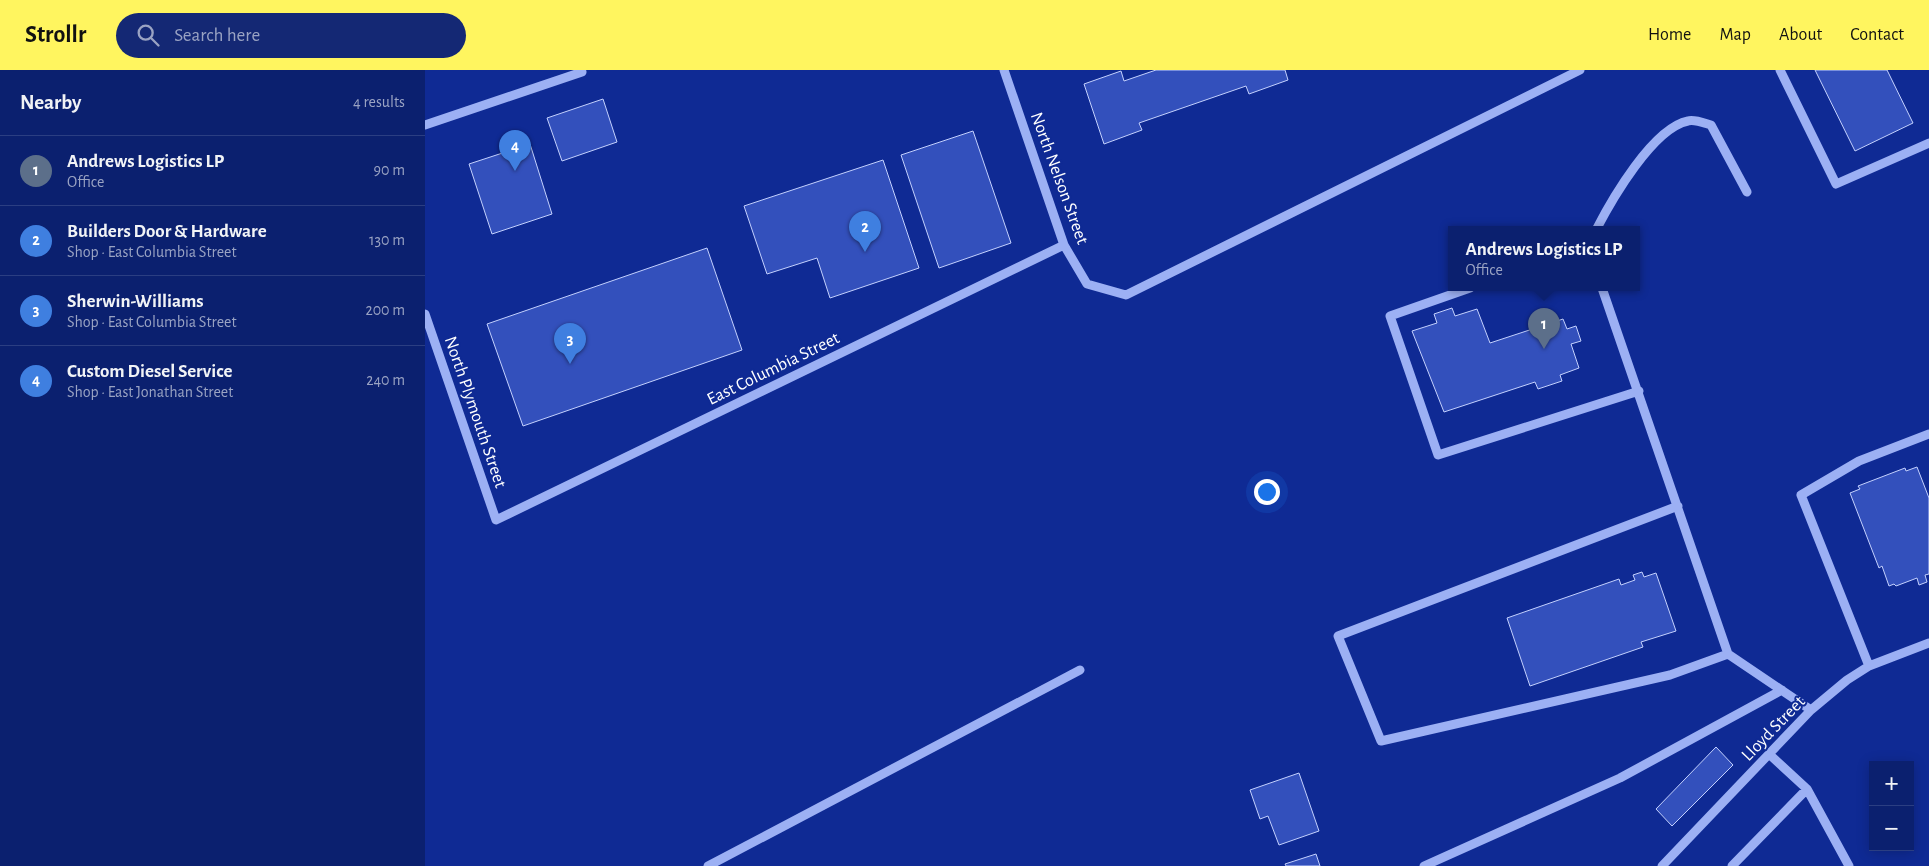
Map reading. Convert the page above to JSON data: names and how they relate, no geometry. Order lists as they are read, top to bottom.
{
  "streets": {
    "street": [
      "North Nelson Street",
      "East Columbia Street",
      "North Plymouth Street",
      "Lloyd Street"
    ]
  },
  "crossings": [
    ["North Nelson Street", "East Columbia Street"],
    ["East Columbia Street", "North Plymouth Street"]
  ],
  "page": {
    "header": "Strollr",
    "search": "Search here",
    "nav": [
      "Home",
      "Map",
      "About",
      "Contact"
    ],
    "heading": ["Nearby", "4 results"],
    "pins": [
      "4",
      "2",
      "1",
      "3"
    ],
    "list": [
      {
        "mark": "1",
        "name": "Andrews Logistics LP",
        "note": "Office",
        "value": "90 m"
      },
      {
        "mark": "2",
        "name": "Builders Door & Hardware",
        "note": "Shop · East Columbia Street",
        "value": "130 m"
      },
      {
        "mark": "3",
        "name": "Sherwin-Williams",
        "note": "Shop · East Columbia Street",
        "value": "200 m"
      },
      {
        "mark": "4",
        "name": "Custom Diesel Service",
        "note": "Shop · East Jonathan Street",
        "value": "240 m"
      }
    ],
    "popup": ["Andrews Logistics LP", "Office"],
    "map_buttons": ["+", "−"]
  }
}
